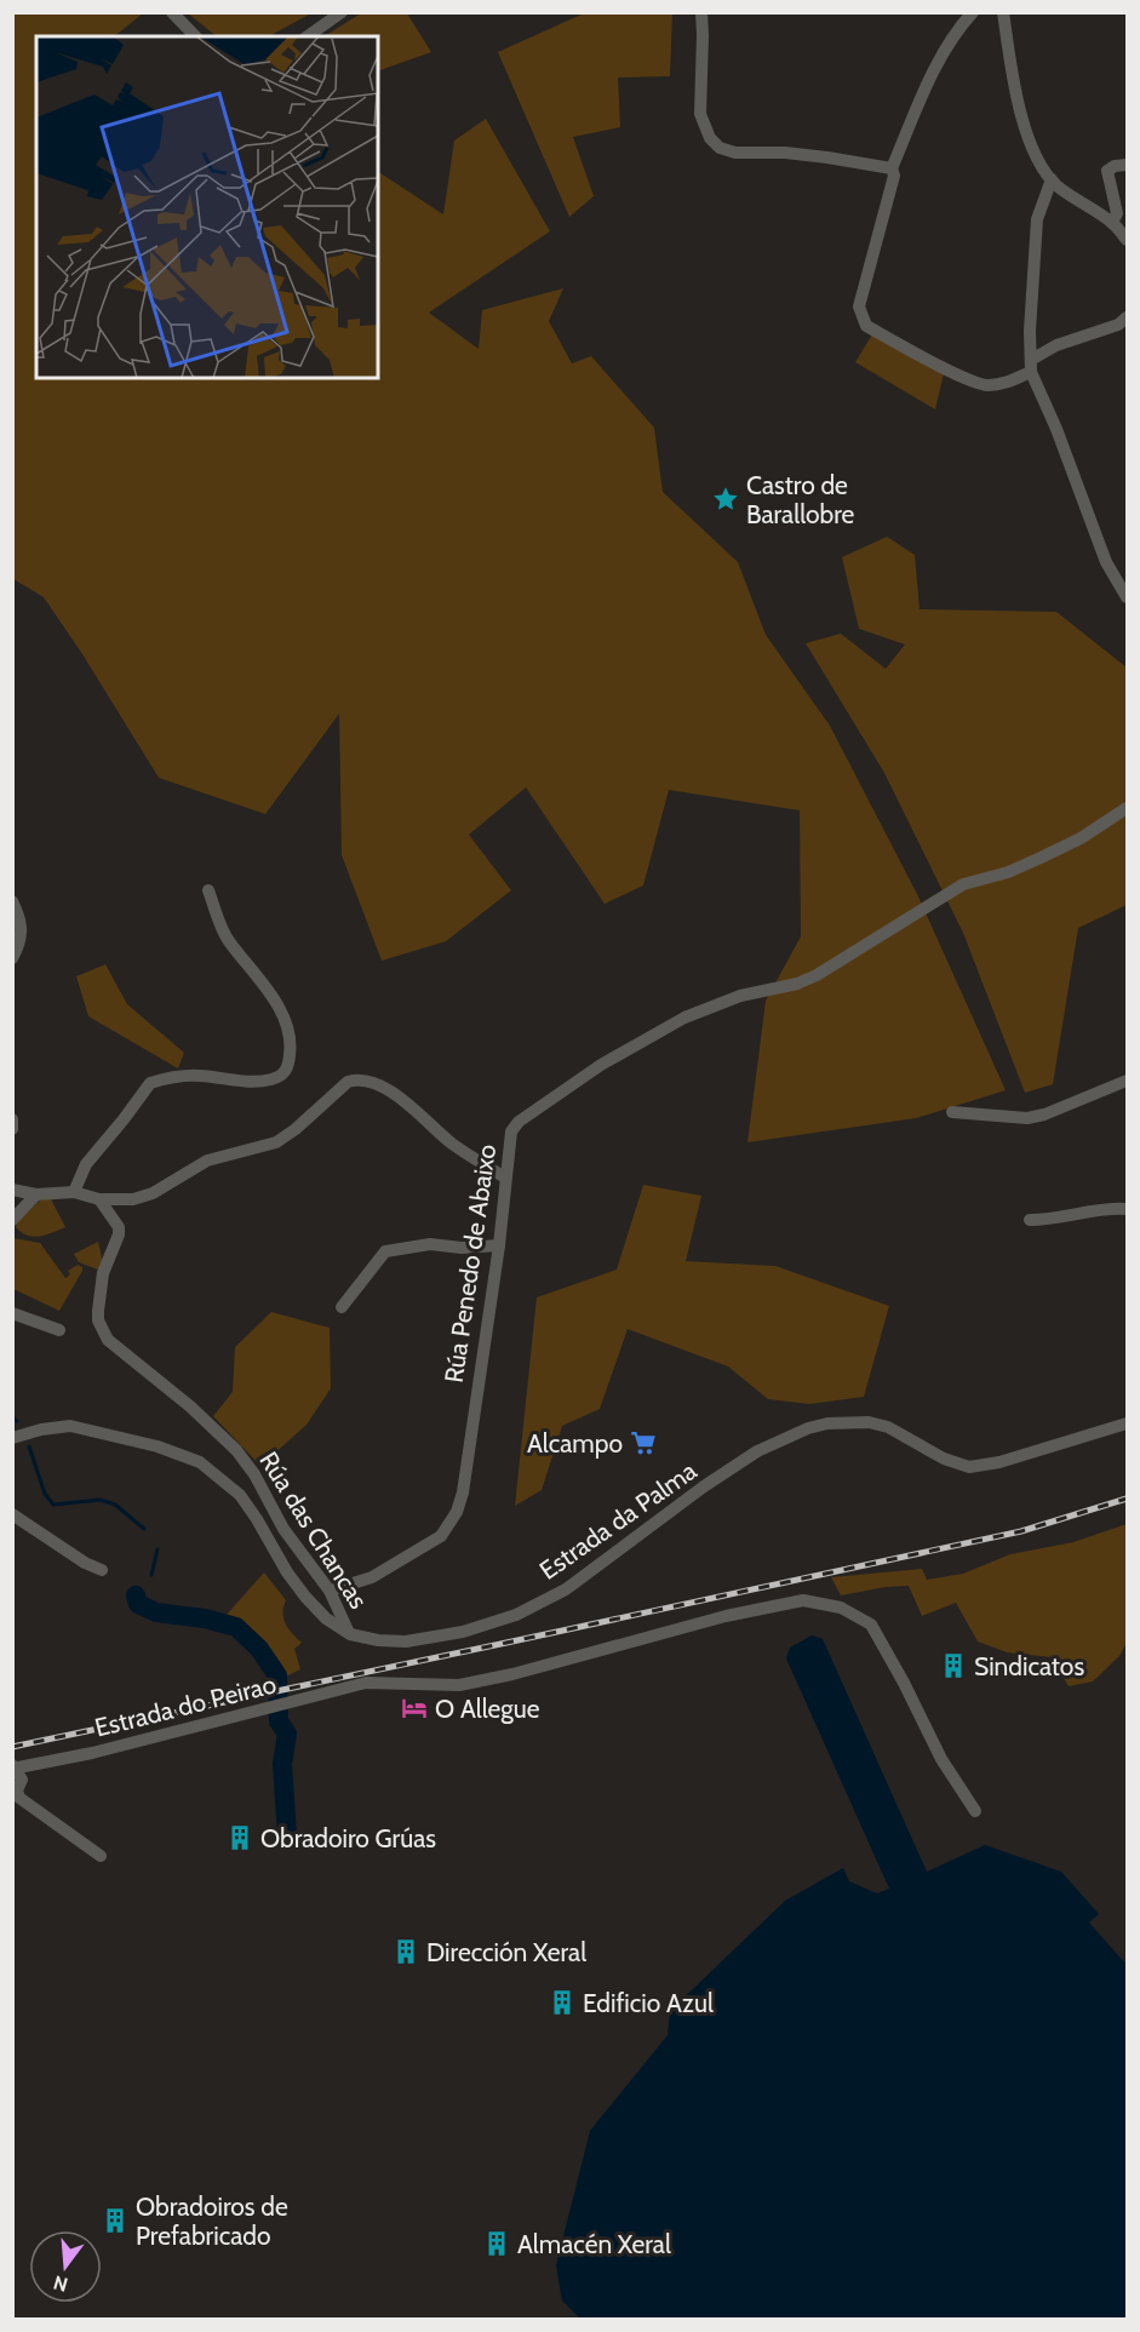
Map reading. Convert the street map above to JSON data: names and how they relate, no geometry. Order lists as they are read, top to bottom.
{
  "streets": {
    "street": [
      "Rúa Penedo de Abaixo",
      "Estrada da Palma",
      "Rúa das Chancas",
      "Estrada do Peirao"
    ]
  },
  "crossings": [
    ["Rúa Penedo de Abaixo", "Rúa das Chancas"],
    ["Estrada da Palma", "Rúa das Chancas"]
  ],
  "places": {
    "place": ["Castro de Barallobre"],
    "supermarket": ["Alcampo"],
    "building": [
      "Sindicatos",
      "Obradoiro Grúas",
      "Dirección Xeral",
      "Edificio Azul",
      "Obradoiros de Prefabricado",
      "Almacén Xeral"
    ],
    "hotel": ["O Allegue"]
  },
  "north": "bottom"
}
